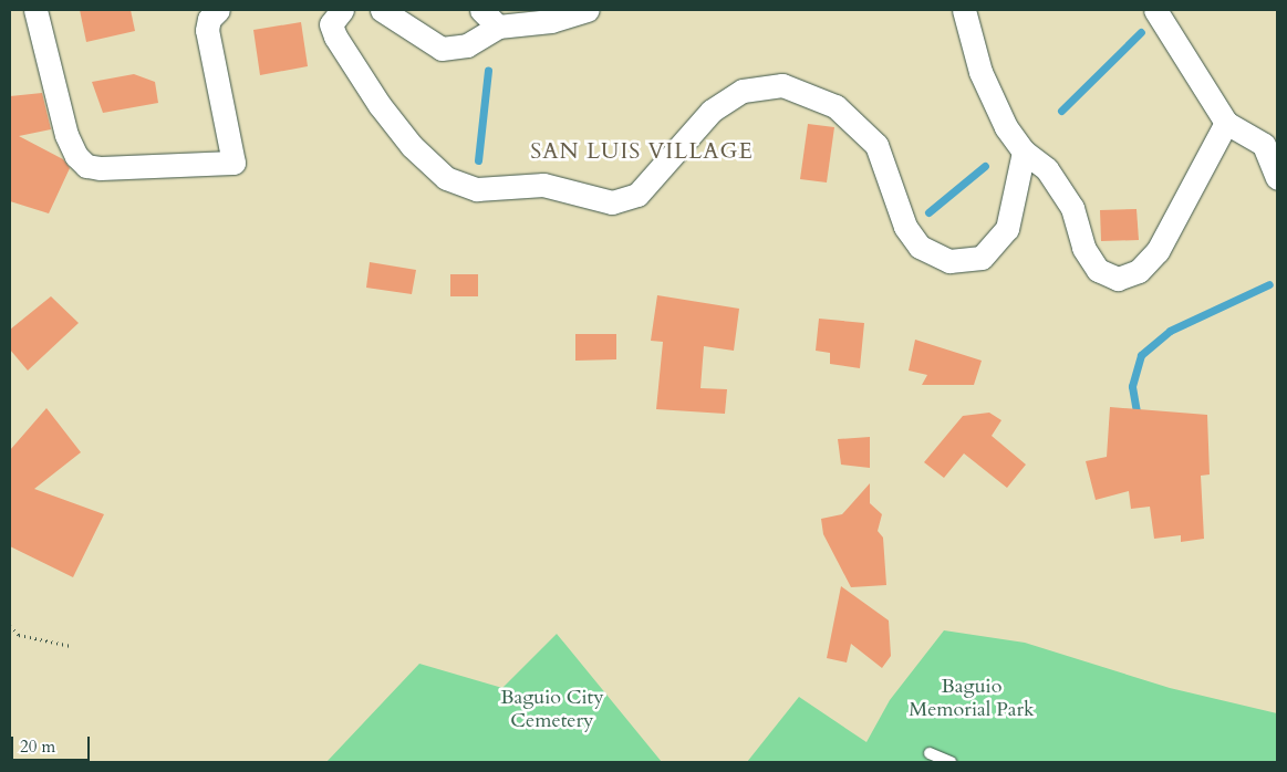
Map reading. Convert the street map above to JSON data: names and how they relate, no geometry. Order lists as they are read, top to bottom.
{
  "districts": ["SAN LUIS VILLAGE"],
  "parks": ["Baguio Memorial Park", "Baguio City Cemetery"],
  "scale_bar": "20 m"
}
